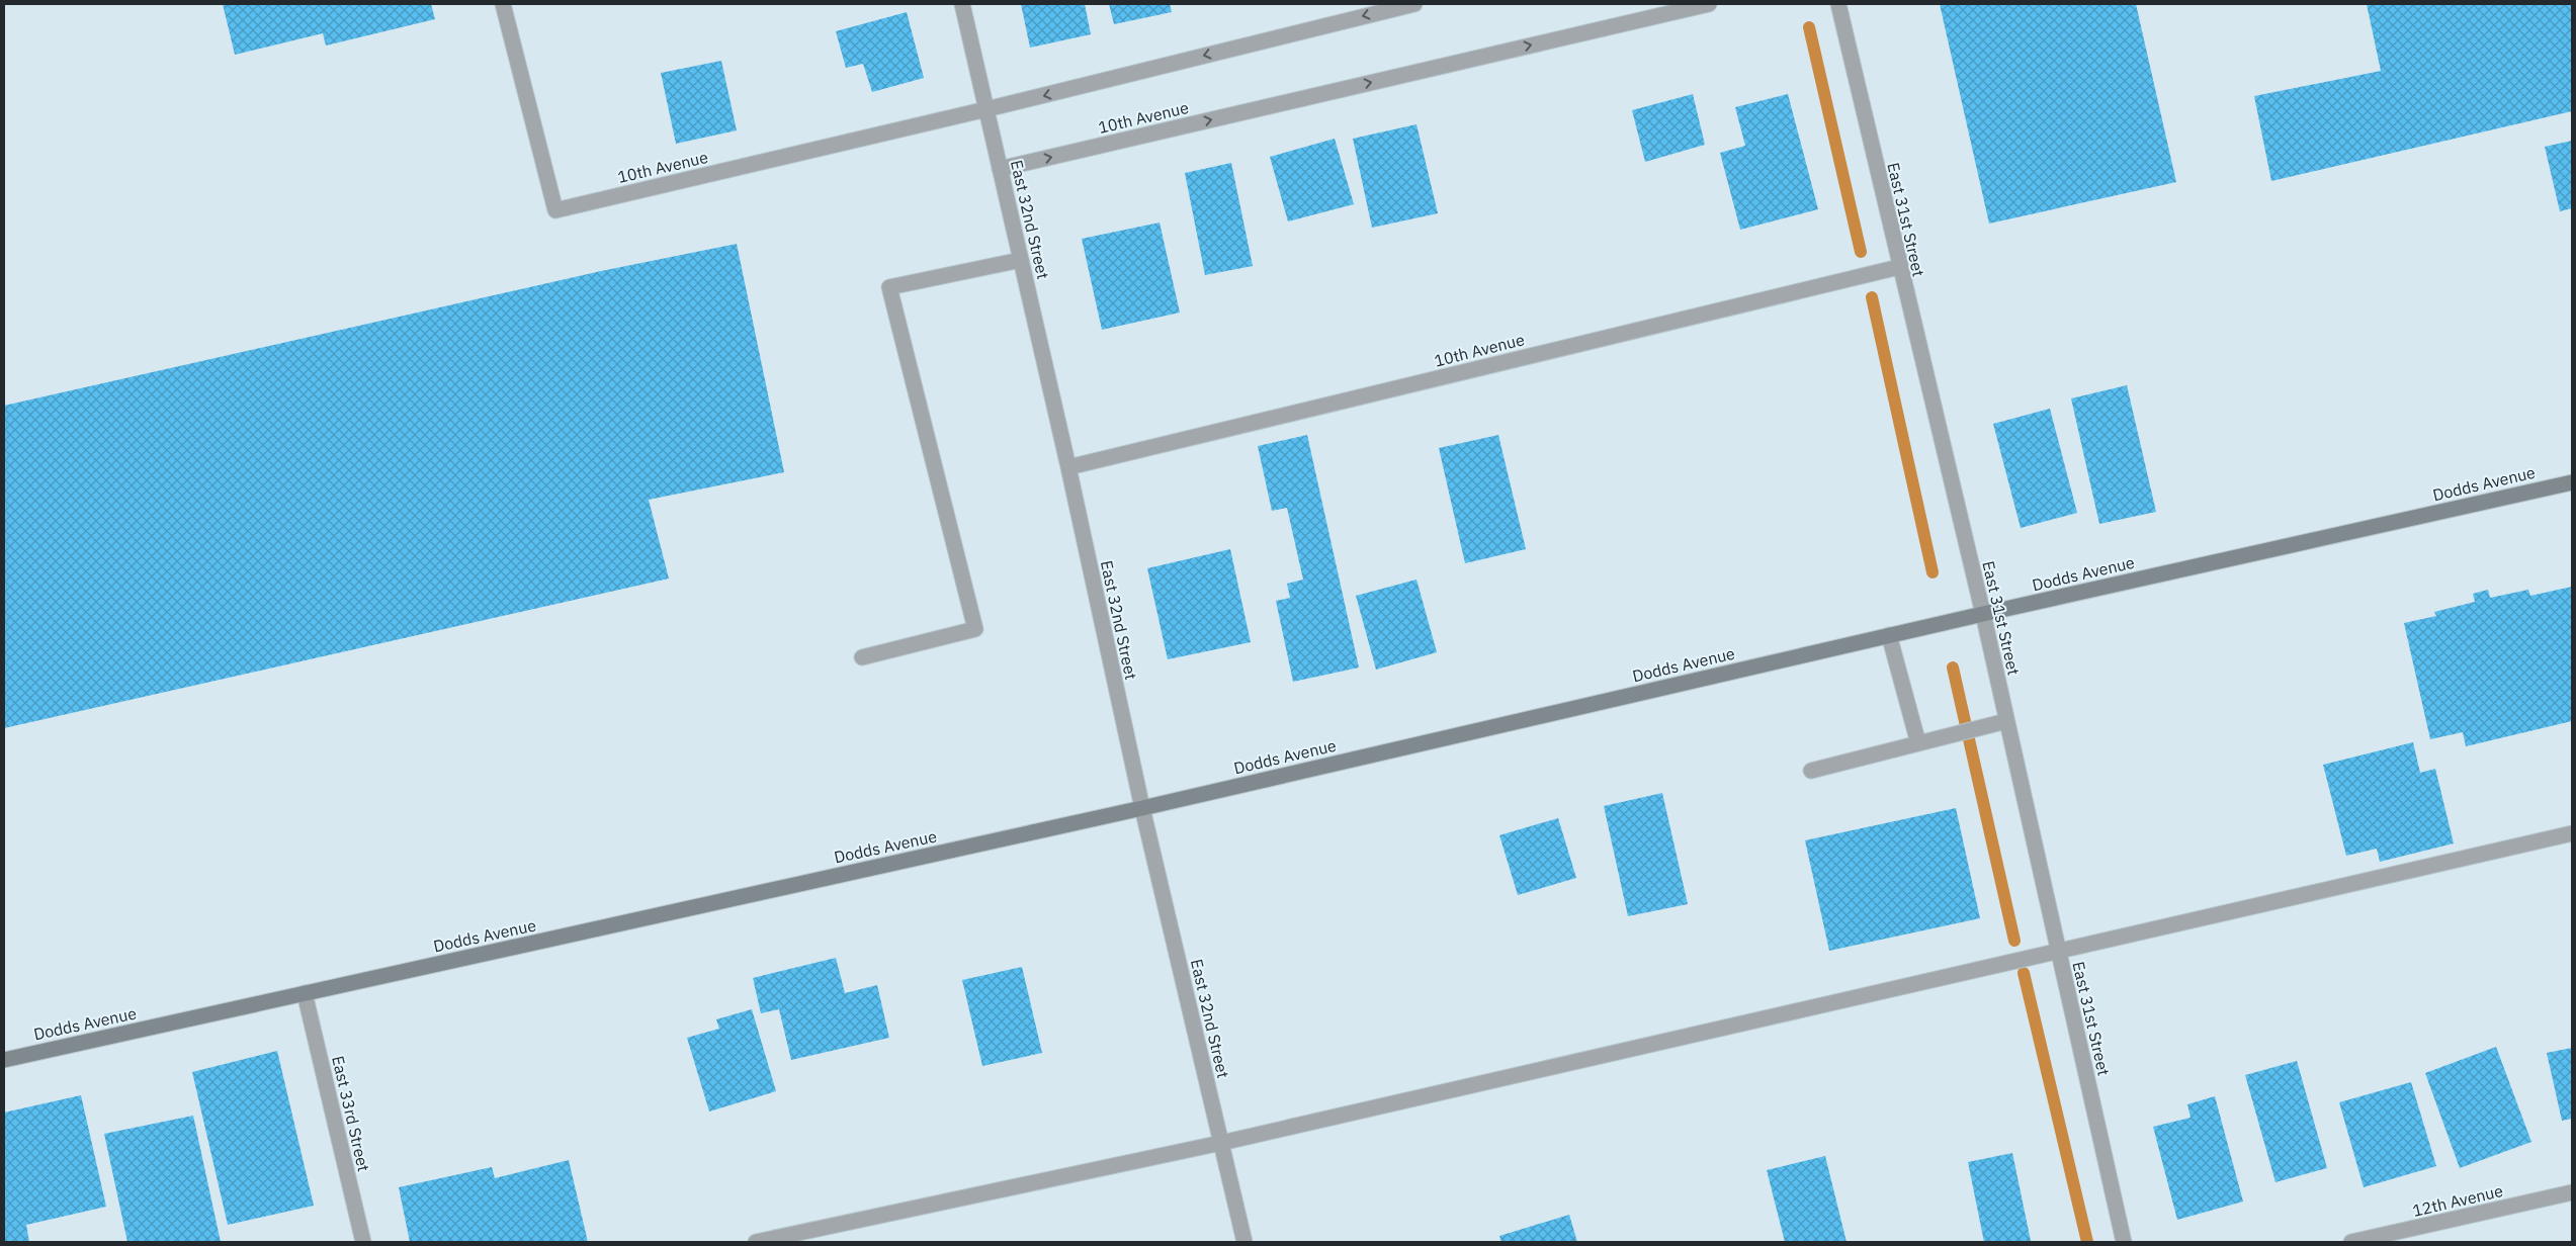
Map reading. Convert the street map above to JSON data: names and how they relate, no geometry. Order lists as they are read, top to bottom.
{
  "streets": {
    "street": [
      "10th Avenue",
      "East 32nd Street",
      "East 31st Street",
      "Dodds Avenue",
      "East 33rd Street",
      "12th Avenue"
    ]
  },
  "crossings": [
    ["10th Avenue", "East 32nd Street"],
    ["10th Avenue", "East 31st Street"],
    ["East 32nd Street", "Dodds Avenue"],
    ["East 31st Street", "Dodds Avenue"],
    ["Dodds Avenue", "East 33rd Street"]
  ]
}
